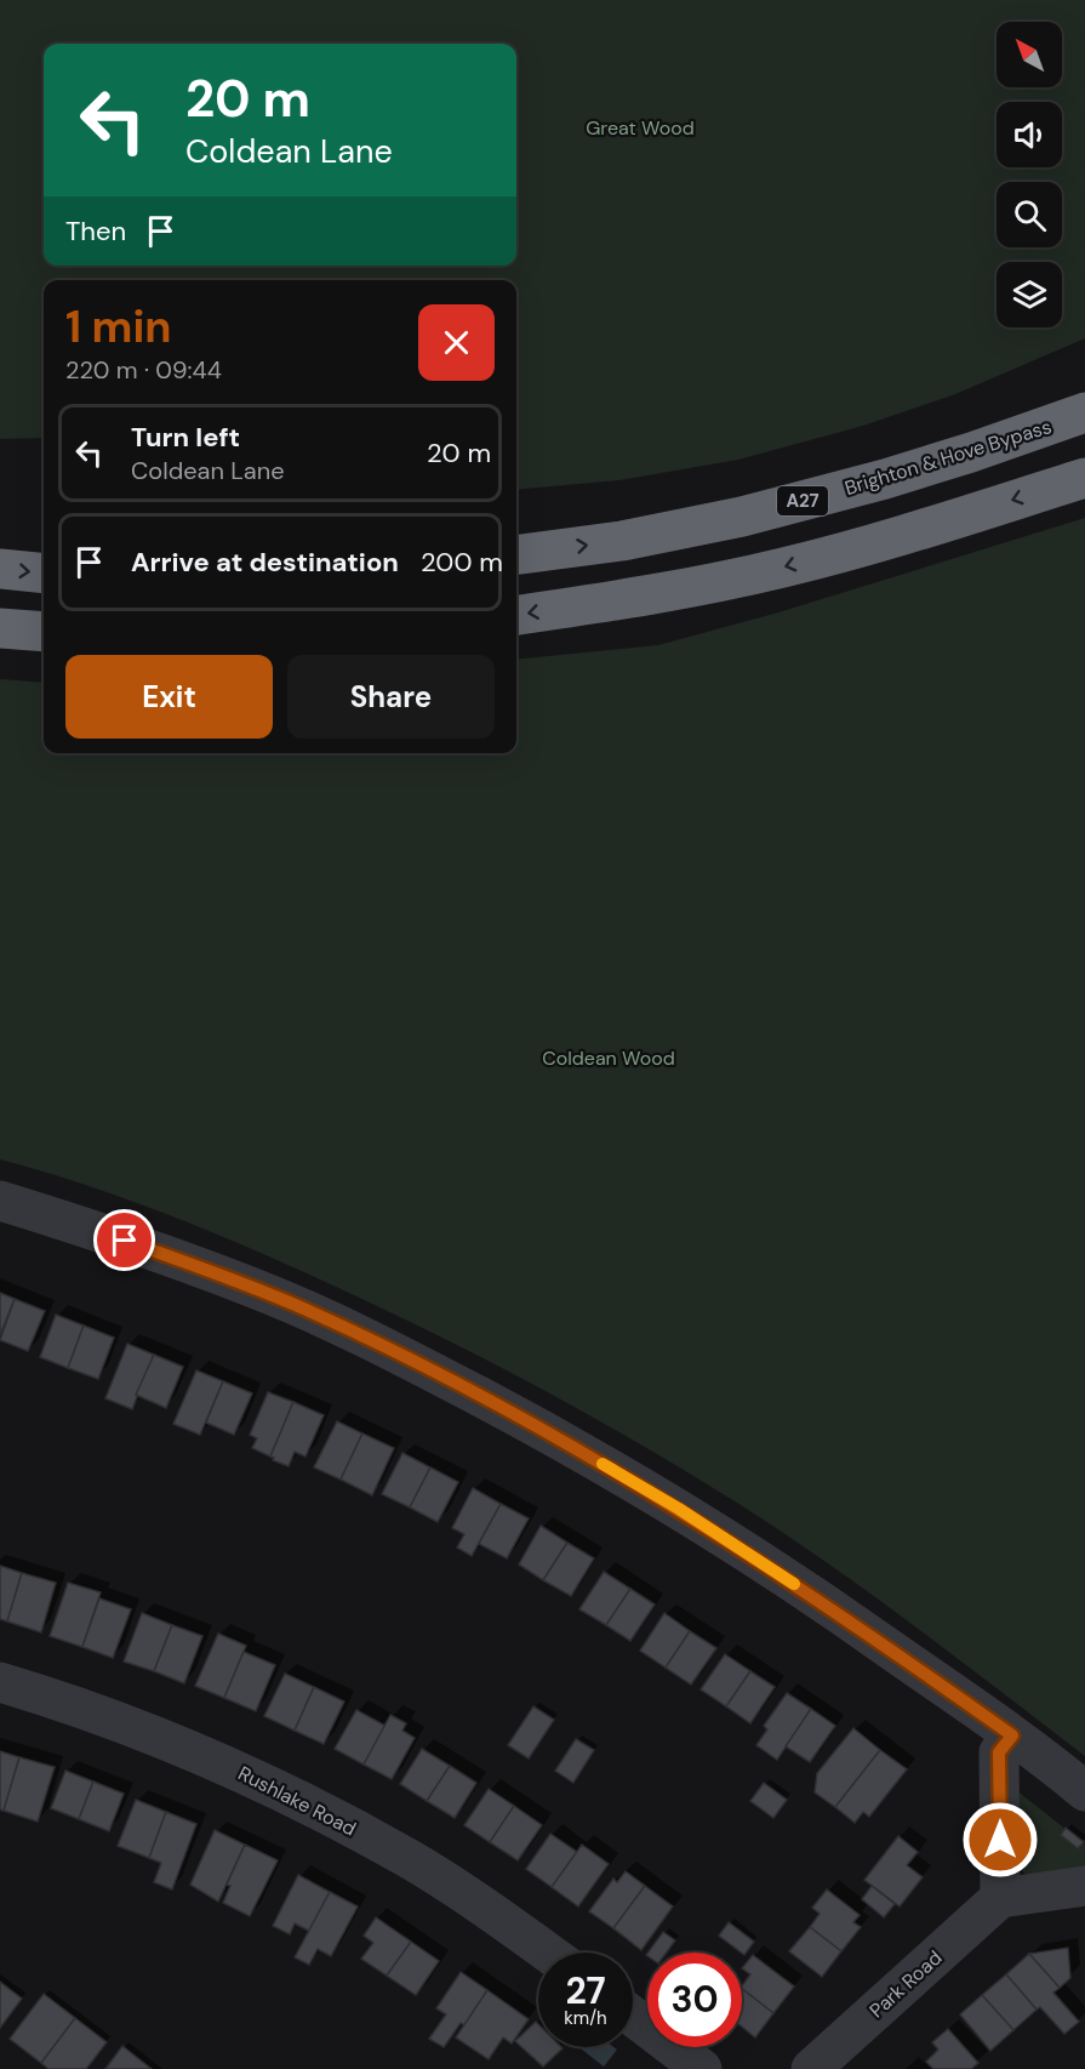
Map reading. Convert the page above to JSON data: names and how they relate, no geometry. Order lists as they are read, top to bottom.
{
  "streets": {
    "highway": ["Brighton & Hove Bypass", "A27"],
    "street": ["Rushlake Road", "Park Road"]
  },
  "parks": ["Great Wood", "Coldean Wood"],
  "north": "top left",
  "page": {
    "turn": ["20 m", "Coldean Lane"],
    "then": "Then",
    "heading": ["1 min", "220 m · 09:44"],
    "list": [
      {
        "name": "Turn left",
        "note": "Coldean Lane",
        "value": "20 m"
      },
      {
        "name": "Arrive at destination",
        "value": "200 m"
      }
    ],
    "buttons": ["Exit", "Share"],
    "speed": "27 km/h",
    "limit": "30"
  }
}
